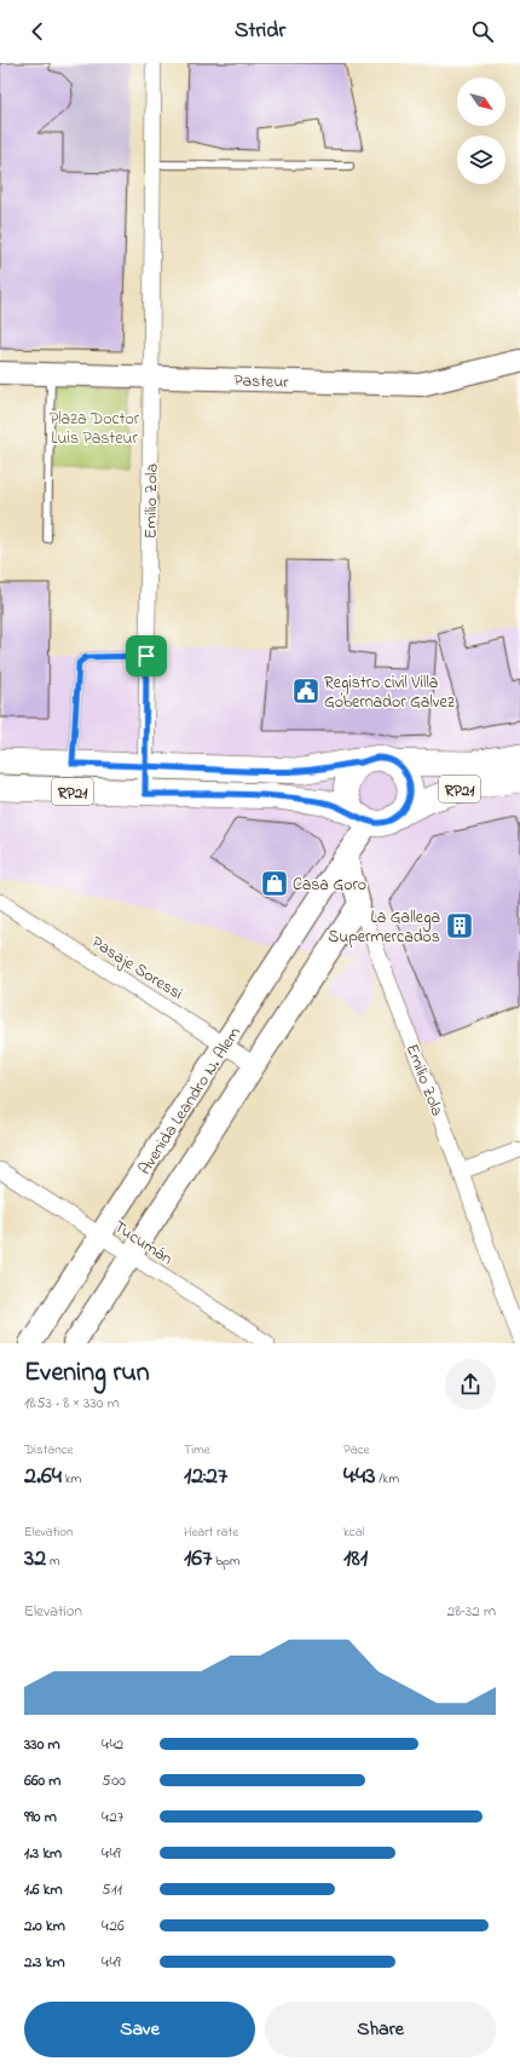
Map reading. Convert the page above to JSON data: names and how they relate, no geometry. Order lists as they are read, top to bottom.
{
  "streets": {
    "main road": ["RP21"],
    "street": [
      "Pasteur",
      "Emilio Zola",
      "Pasaje Soressi",
      "Avenida Leandro N. Alem",
      "Tucumán"
    ]
  },
  "crossings": [
    ["Pasteur", "Emilio Zola"],
    ["Emilio Zola", "RP21"],
    ["Emilio Zola", "Avenida Leandro N. Alem"],
    ["Pasaje Soressi", "Avenida Leandro N. Alem"],
    ["Avenida Leandro N. Alem", "Tucumán"]
  ],
  "parks": ["Plaza Doctor Luis Pasteur"],
  "places": {
    "public building": ["Registro civil Villa Gobernador Galvez"],
    "shop": ["Casa Goro"],
    "building": ["La Gallega Supermercados"]
  },
  "north": "bottom right",
  "page": {
    "header": "Stridr",
    "heading": ["Evening run", "18:53 · 8 × 330 m"],
    "stats": [
      ["Distance", "2.64 km"],
      ["Time", "12:27"],
      ["Pace", "4:43 /km"],
      ["Elevation", "32 m"],
      ["Heart rate", "167 bpm"],
      ["kcal", "181"]
    ],
    "chart": ["Elevation", "28–32 m"],
    "list": [
      {
        "name": "330 m",
        "note": "4:42"
      },
      {
        "name": "660 m",
        "note": "5:00"
      },
      {
        "name": "990 m",
        "note": "4:27"
      },
      {
        "name": "1.3 km",
        "note": "4:49"
      },
      {
        "name": "1.6 km",
        "note": "5:11"
      },
      {
        "name": "2.0 km",
        "note": "4:26"
      },
      {
        "name": "2.3 km",
        "note": "4:49"
      }
    ],
    "buttons": ["Save", "Share"]
  }
}
